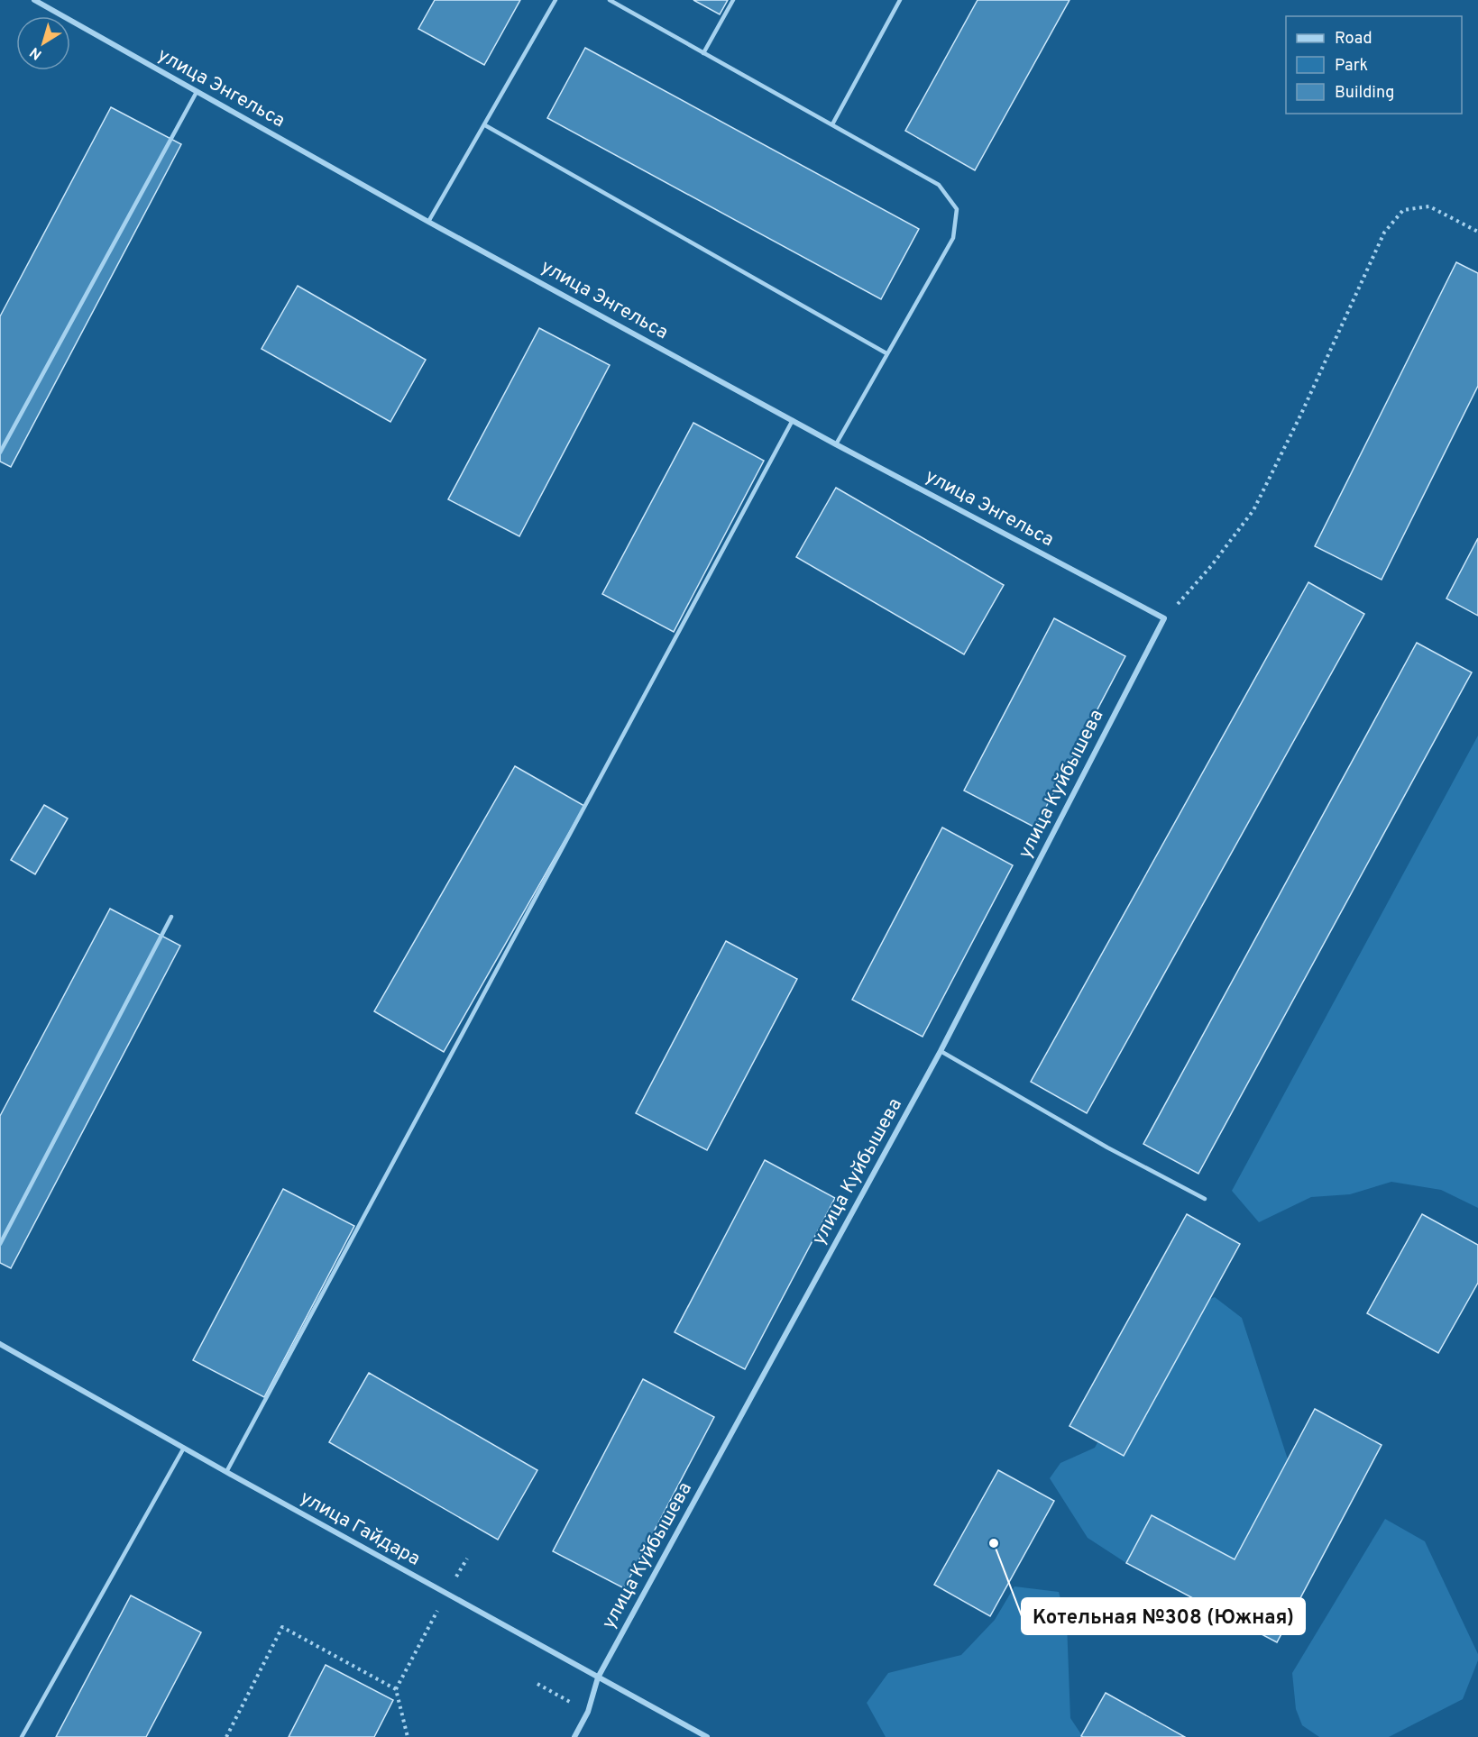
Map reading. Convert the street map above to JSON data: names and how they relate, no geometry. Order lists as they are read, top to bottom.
{
  "streets": {
    "street": ["улица Энгельса", "улица Куйбышева", "улица Гайдара"]
  },
  "crossings": [
    ["улица Энгельса", "улица Куйбышева"],
    ["улица Куйбышева", "улица Гайдара"]
  ],
  "places": ["Котельная №308 (Южная)"],
  "legend": ["Road", "Park", "Building"],
  "north": "bottom left"
}
